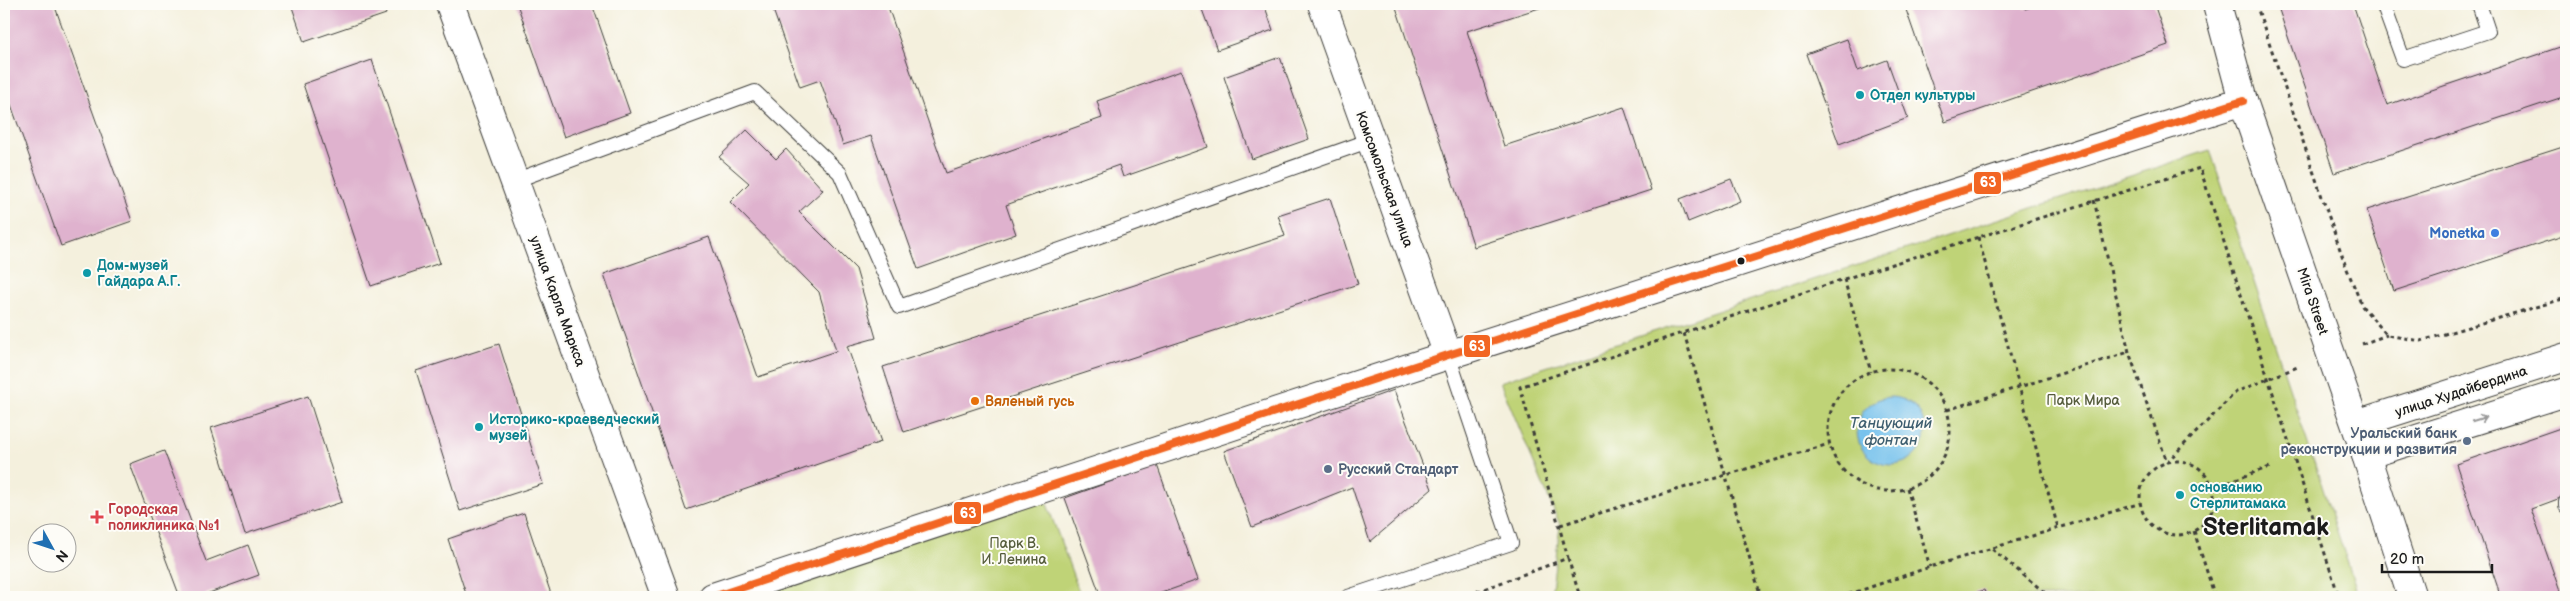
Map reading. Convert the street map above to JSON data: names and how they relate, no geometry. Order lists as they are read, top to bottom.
{
  "streets": {
    "street": [
      "Комсомольская улица",
      "улица Карла Маркса",
      "Mira Street",
      "улица Худайбердина"
    ]
  },
  "crossings": [
    ["Mira Street", "улица Худайбердина"]
  ],
  "districts": ["Sterlitamak"],
  "water": ["Танцующий фонтан"],
  "parks": ["Парк Мира", "Парк В. И. Ленина"],
  "places": {
    "other": [
      "Отдел культуры",
      "Monetka",
      "Дом-музей Гайдара А.Г.",
      "Вяленый гусь",
      "Историко-краеведческий музей",
      "Уральский банк реконструкции и развития",
      "Русский Стандарт",
      "основанию Стерлитамака"
    ],
    "health": ["Городская поликлиника №1"]
  },
  "lines": ["transit line 63"],
  "scale_bar": "20 m",
  "north": "bottom right"
}
